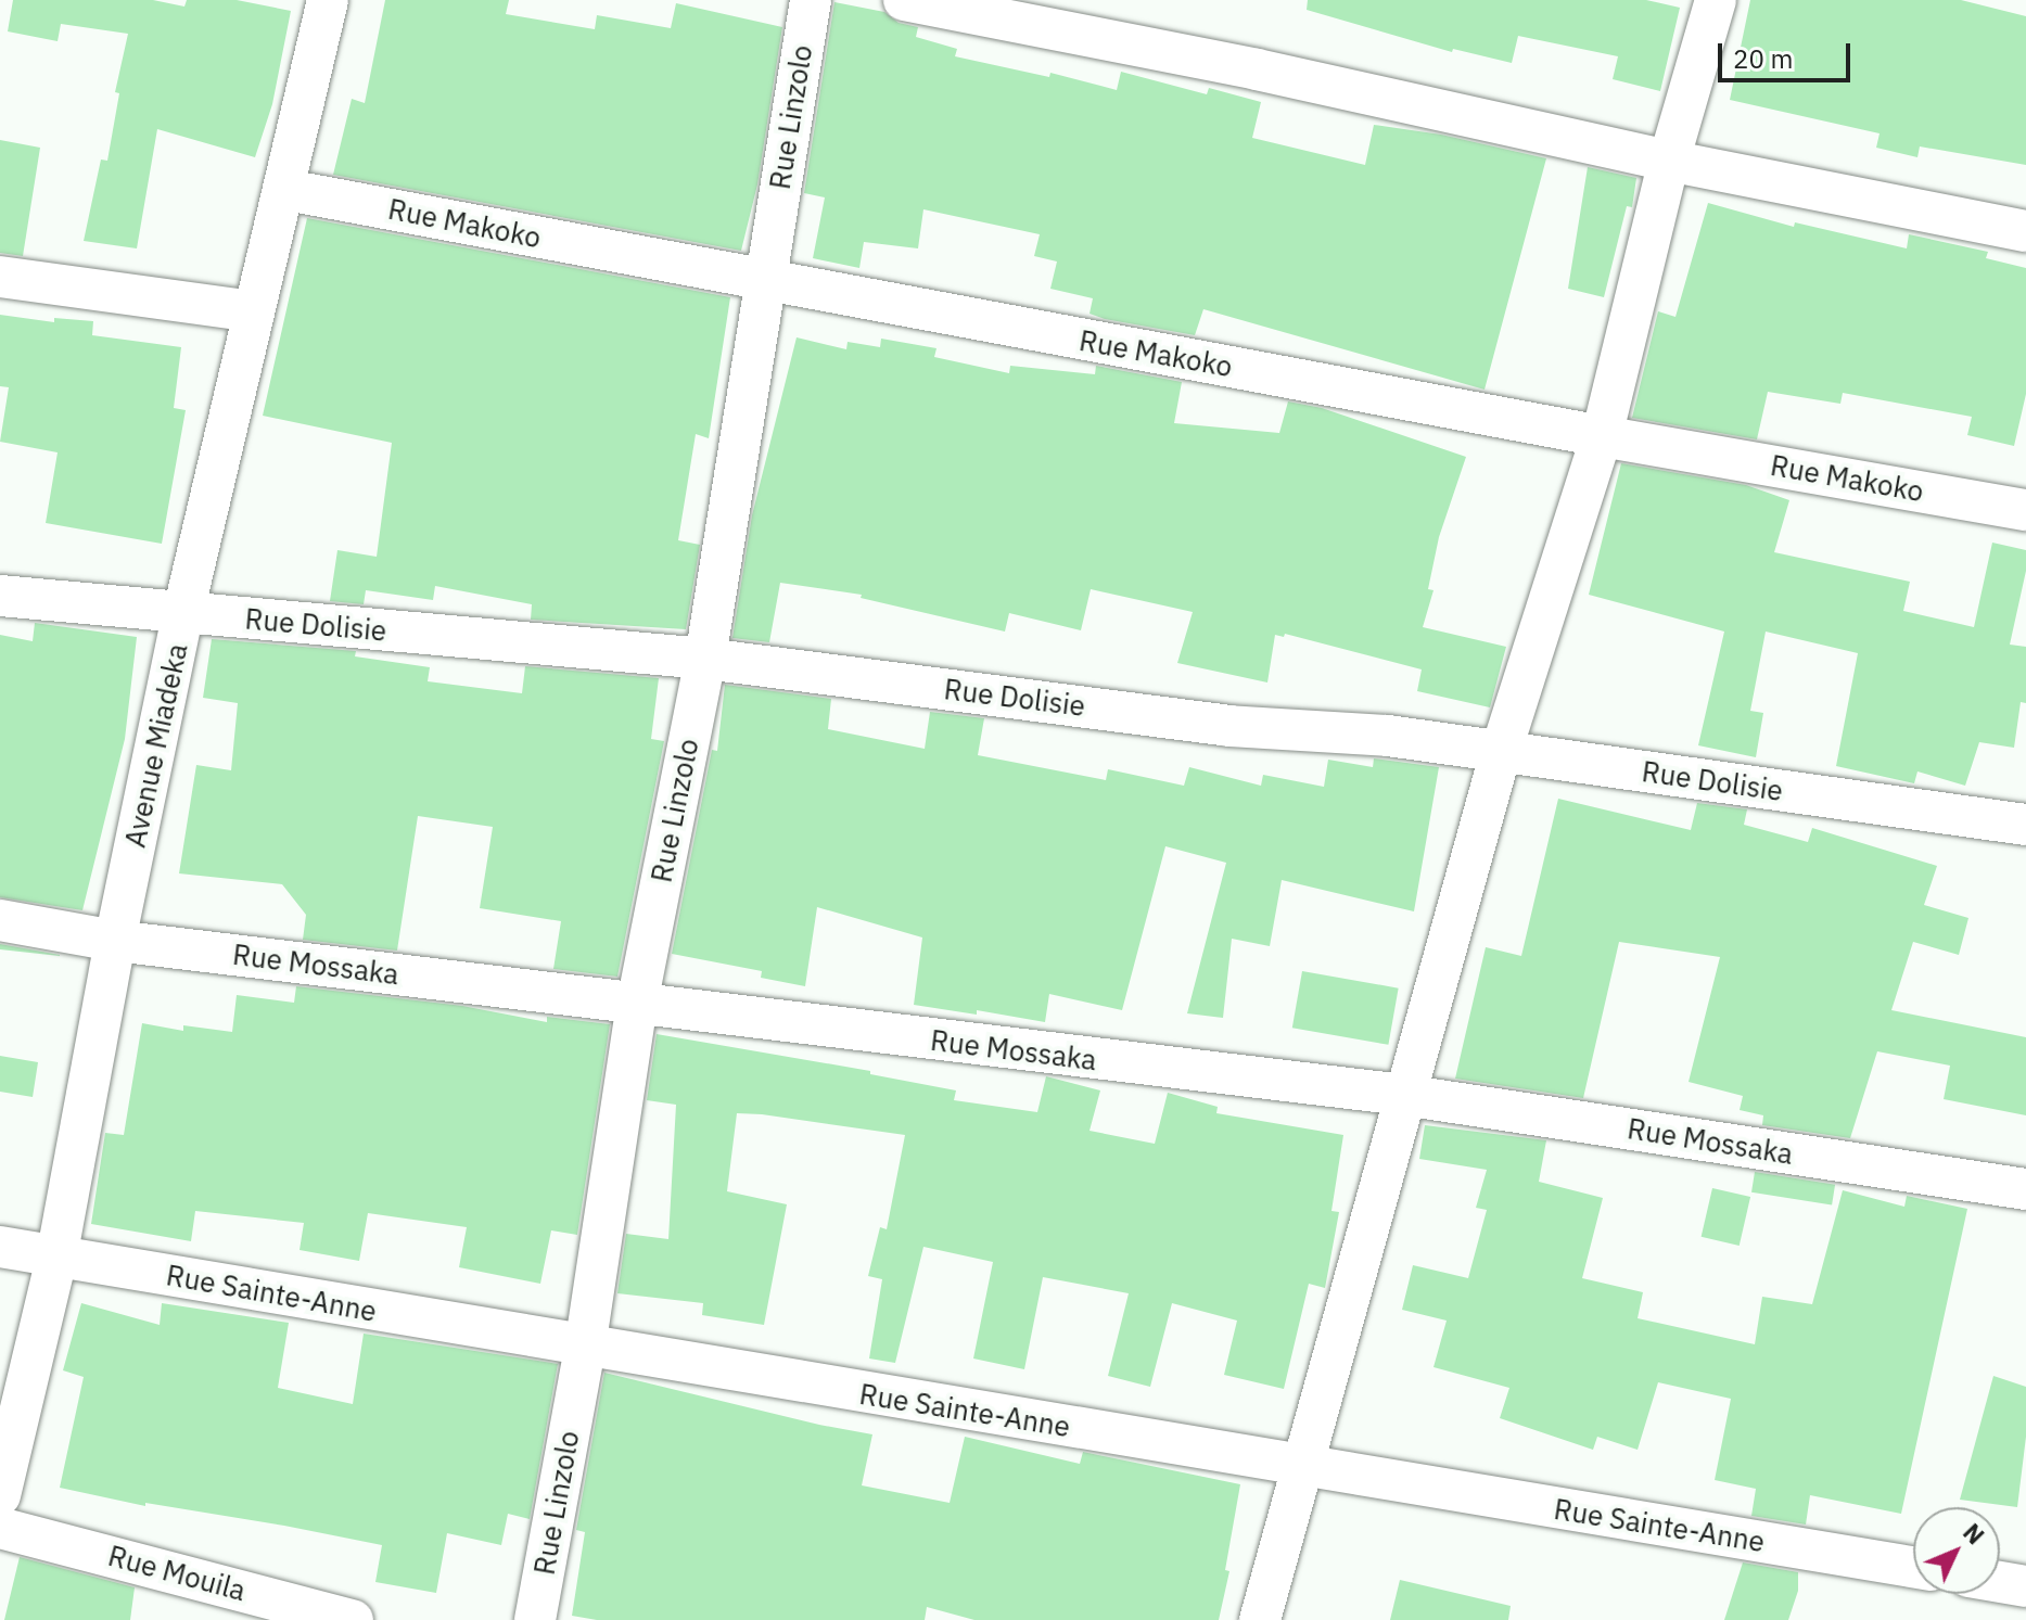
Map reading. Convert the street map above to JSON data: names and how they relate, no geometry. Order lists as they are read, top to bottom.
{
  "streets": {
    "street": [
      "Rue Linzolo",
      "Rue Makoko",
      "Rue Dolisie",
      "Avenue Miadeka",
      "Rue Mossaka",
      "Rue Sainte-Anne",
      "Rue Mouila"
    ]
  },
  "crossings": [
    ["Rue Linzolo", "Rue Makoko"],
    ["Rue Linzolo", "Rue Dolisie"],
    ["Rue Linzolo", "Rue Mossaka"],
    ["Rue Linzolo", "Rue Sainte-Anne"],
    ["Rue Makoko", "Avenue Miadeka"],
    ["Rue Dolisie", "Avenue Miadeka"],
    ["Avenue Miadeka", "Rue Mossaka"],
    ["Avenue Miadeka", "Rue Sainte-Anne"]
  ],
  "scale_bar": "20 m",
  "north": "top right"
}
